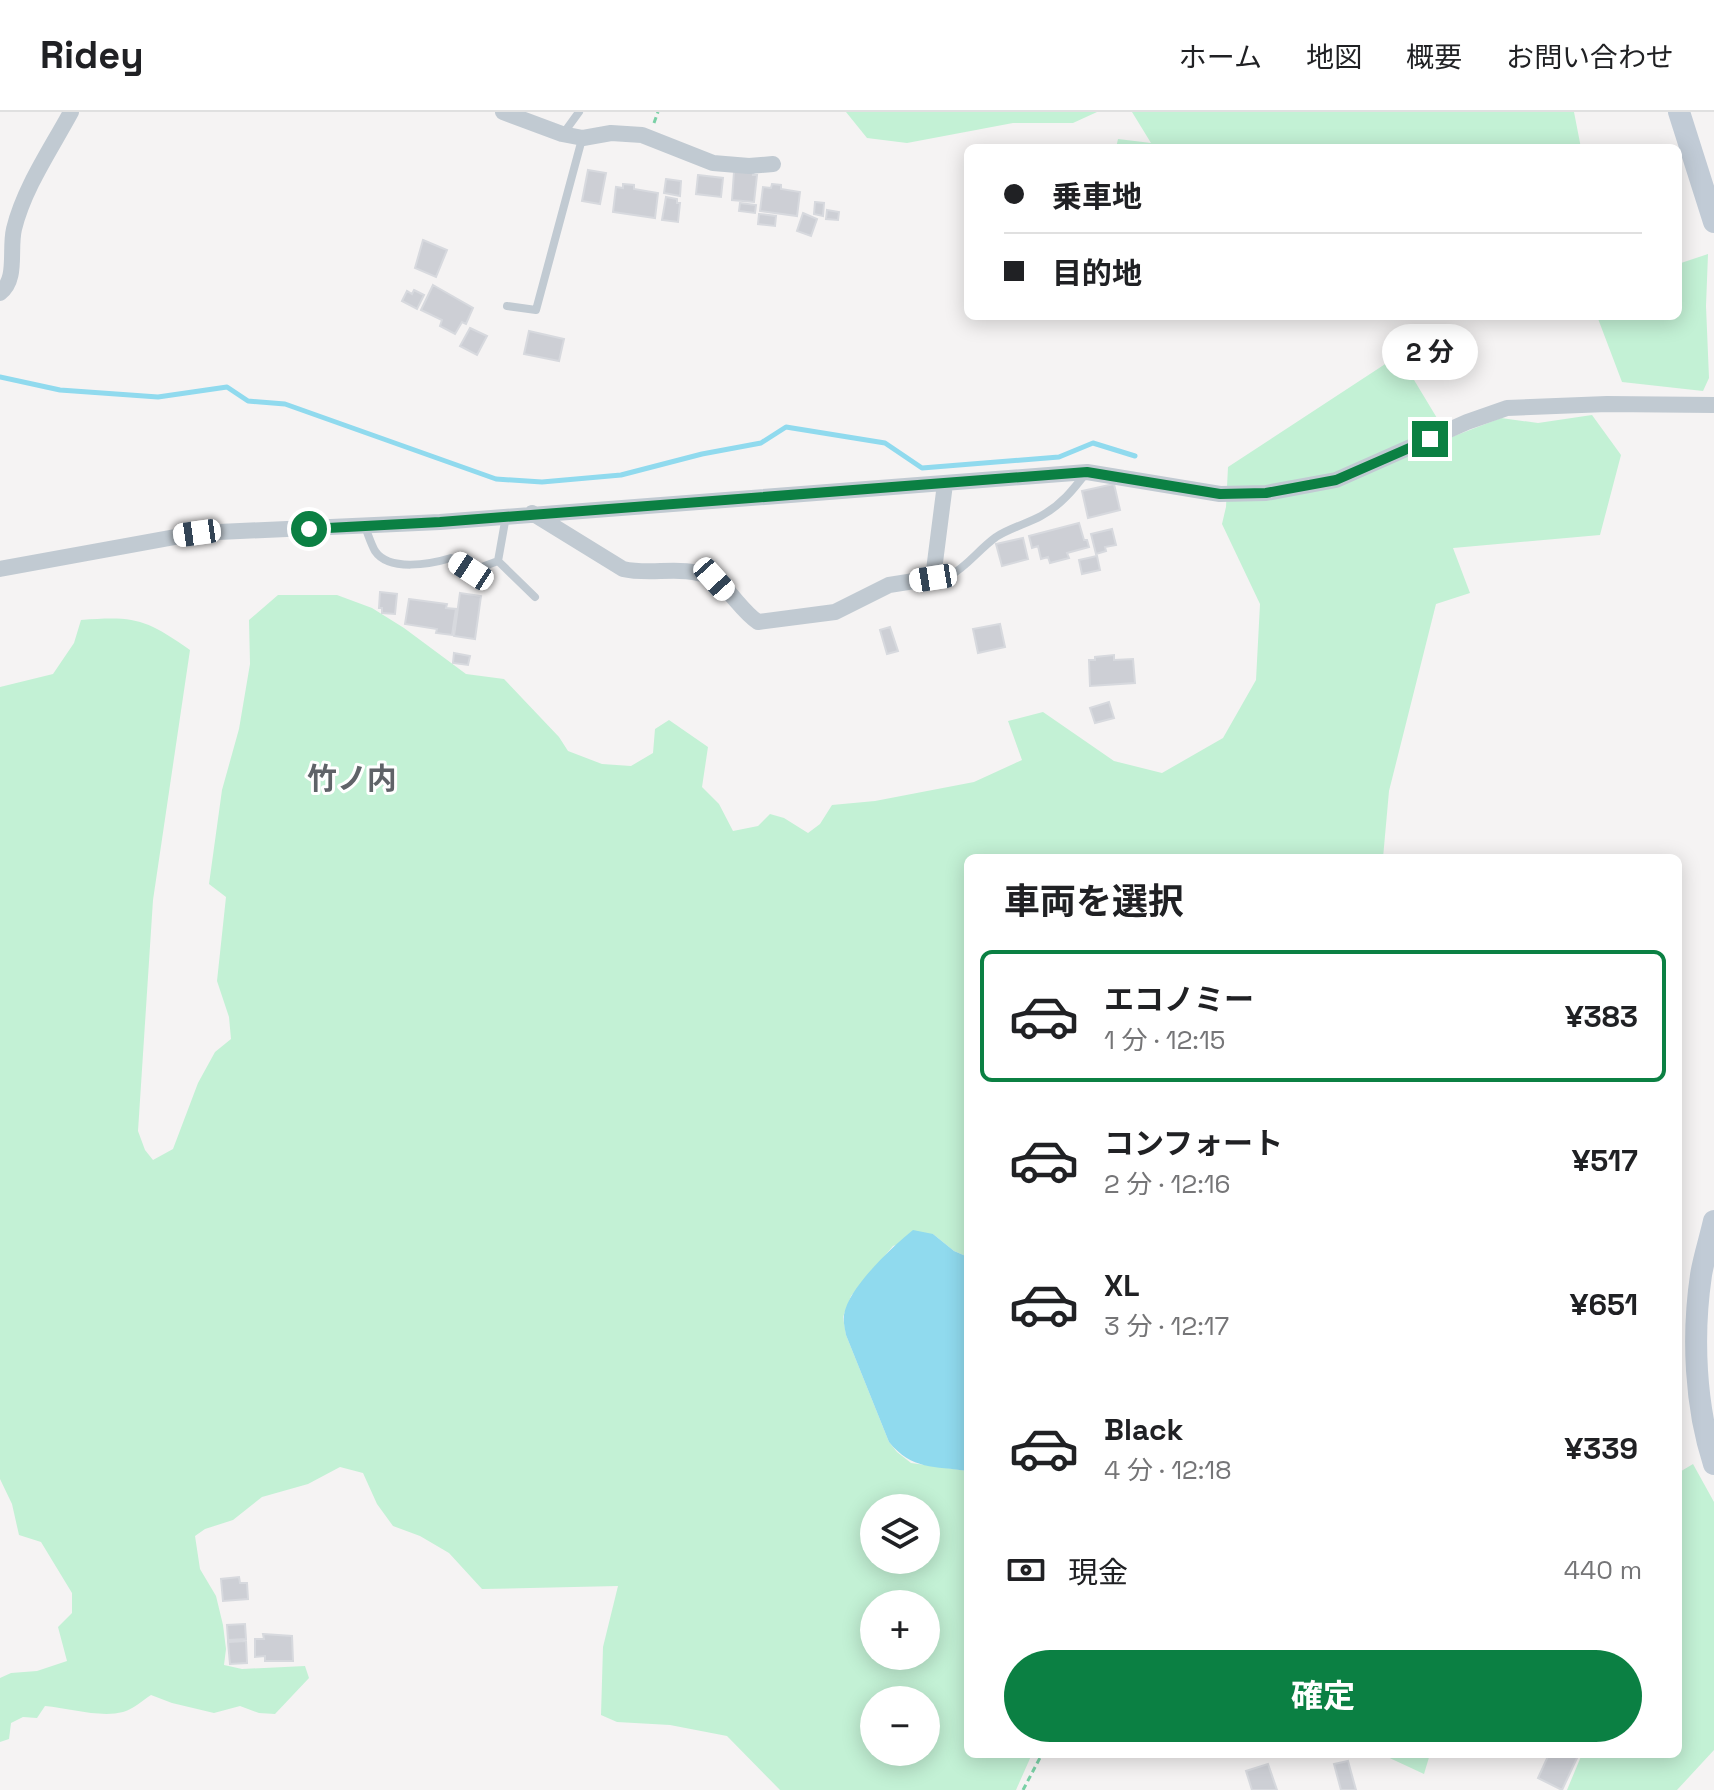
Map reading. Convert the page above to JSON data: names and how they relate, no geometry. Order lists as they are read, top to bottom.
{
  "districts": ["竹ノ内"],
  "page": {
    "header": "Ridey",
    "nav": [
      "ホーム",
      "地図",
      "概要",
      "お問い合わせ"
    ],
    "banner": ["乗車地", "目的地"],
    "bubble": "2 分",
    "heading": "車両を選択",
    "list": [
      {
        "name": "エコノミー",
        "note": "1 分 · 12:15",
        "value": "¥383"
      },
      {
        "name": "コンフォート",
        "note": "2 分 · 12:16",
        "value": "¥517"
      },
      {
        "name": "XL",
        "note": "3 分 · 12:17",
        "value": "¥651"
      },
      {
        "name": "Black",
        "note": "4 分 · 12:18",
        "value": "¥339"
      }
    ],
    "map_buttons": ["+", "−"],
    "pay": ["現金", "440 m"],
    "buttons": "確定"
  }
}
